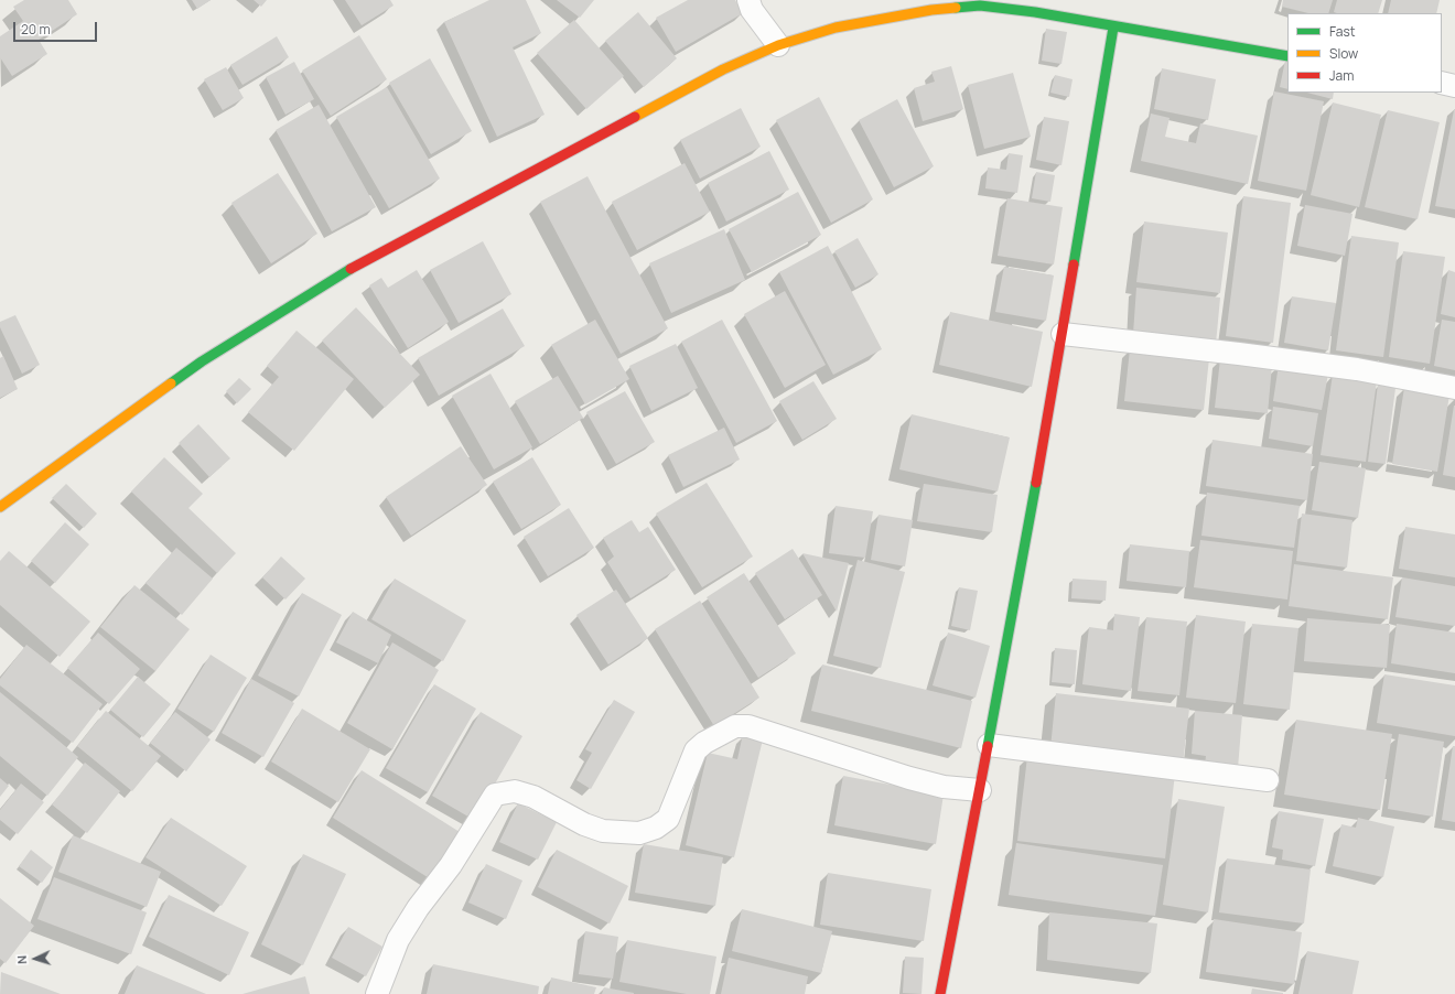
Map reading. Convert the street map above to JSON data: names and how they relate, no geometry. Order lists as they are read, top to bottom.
{
  "legend": ["Fast", "Slow", "Jam"],
  "scale_bar": "20 m",
  "north": "left"
}
